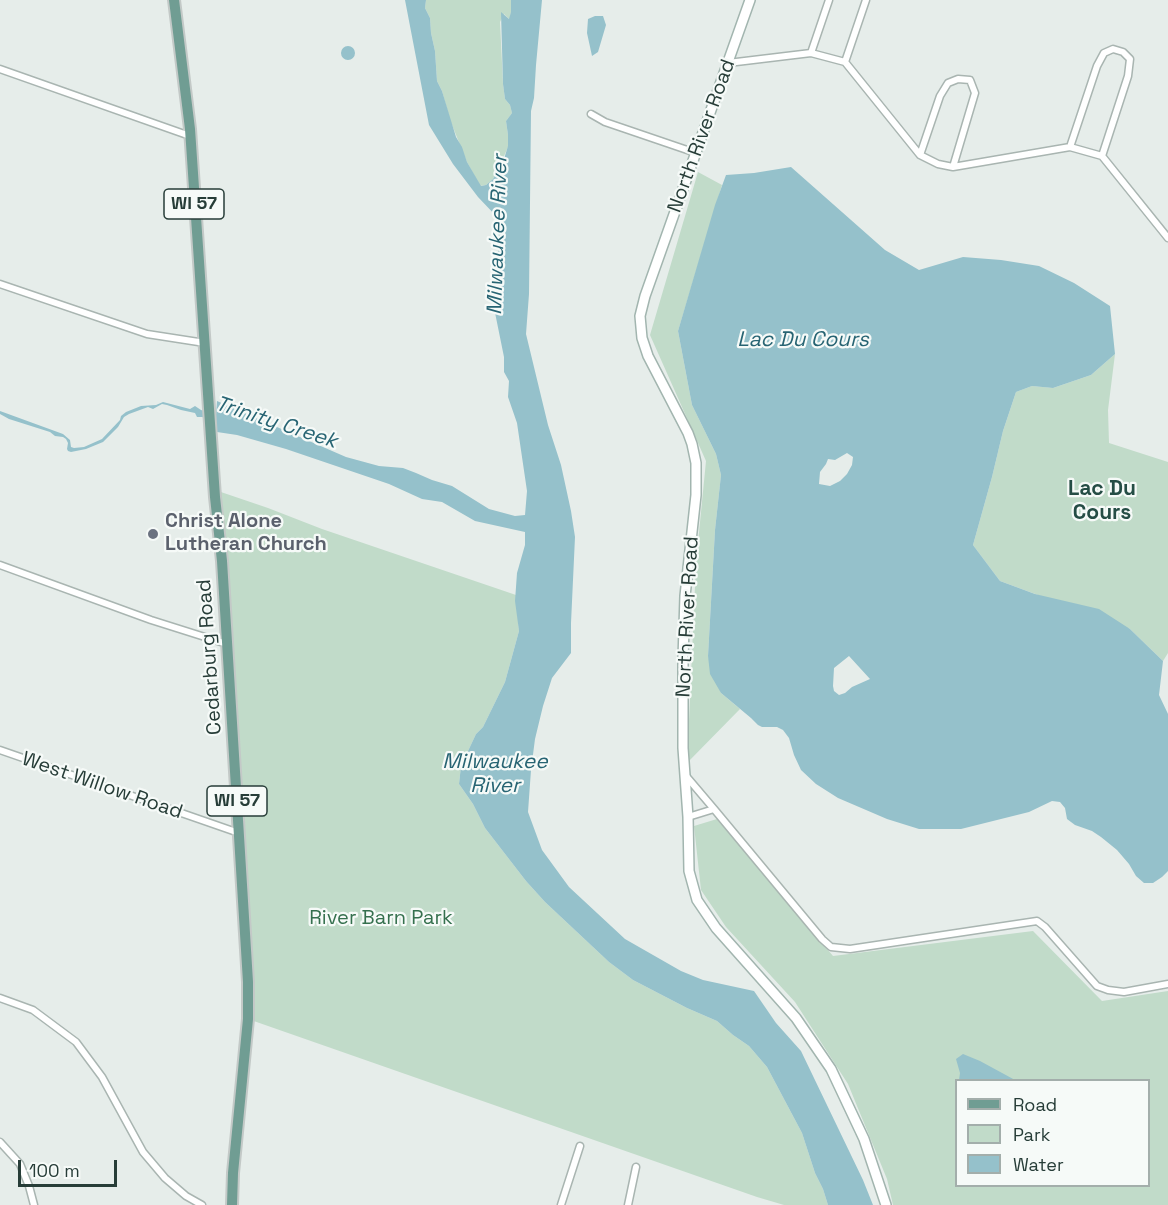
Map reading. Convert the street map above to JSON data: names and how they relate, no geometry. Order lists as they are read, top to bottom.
{
  "streets": {
    "main road": ["WI 57", "Cedarburg Road"],
    "street": ["North River Road", "West Willow Road"]
  },
  "crossings": [
    ["Cedarburg Road", "West Willow Road"]
  ],
  "districts": ["Lac Du Cours"],
  "water": ["Milwaukee River", "Lac Du Cours", "Trinity Creek"],
  "parks": ["River Barn Park"],
  "places": ["Christ Alone Lutheran Church"],
  "legend": ["Road", "Park", "Water"],
  "scale_bar": "100 m"
}
